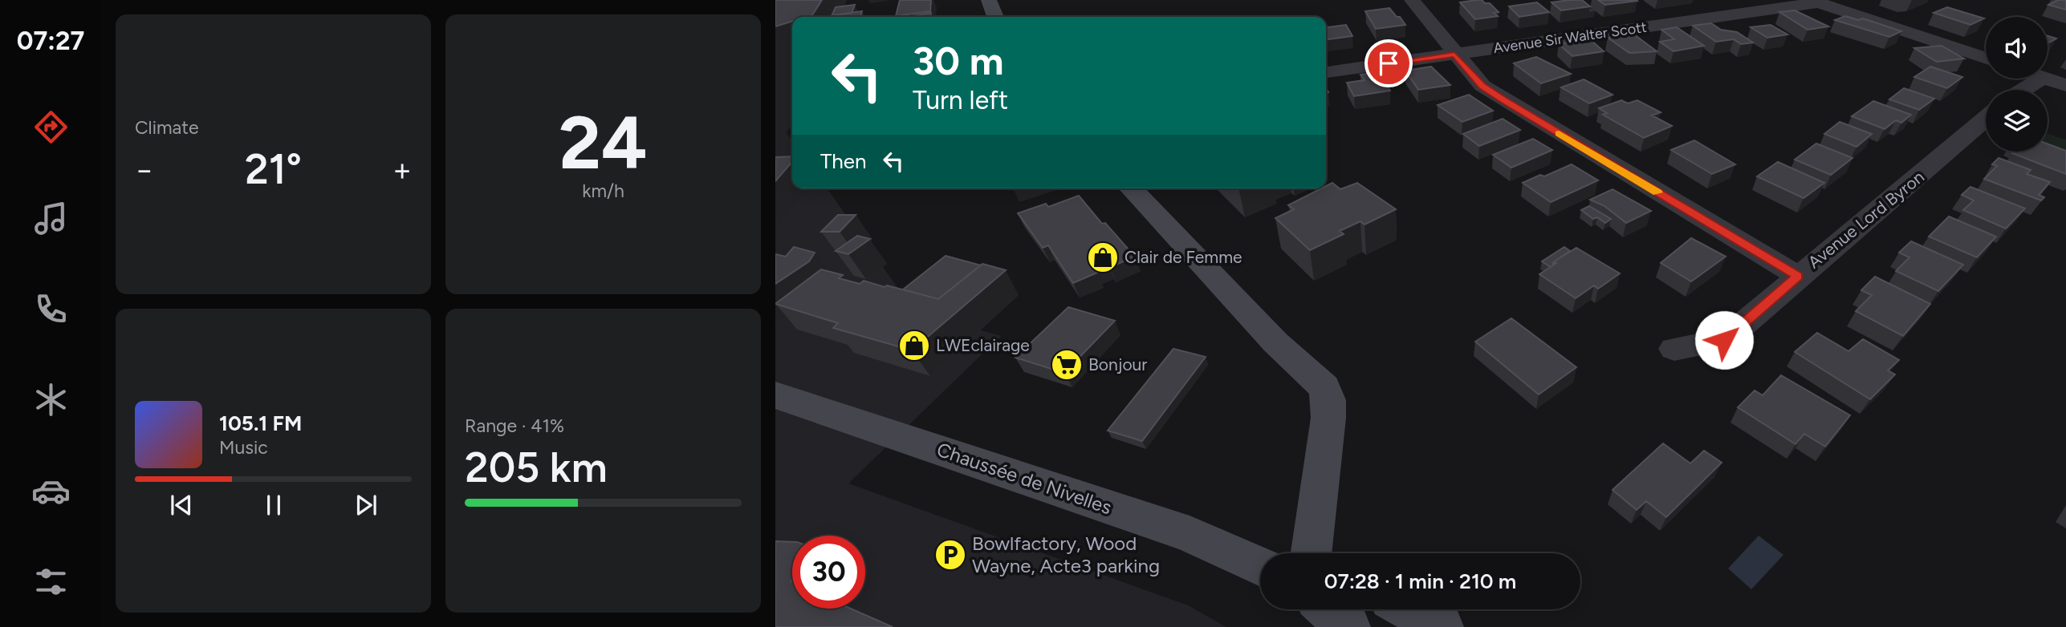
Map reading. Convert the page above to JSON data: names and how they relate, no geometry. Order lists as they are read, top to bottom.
{
  "streets": {
    "street": ["Avenue Sir Walter Scott", "Avenue Lord Byron", "Chaussée de Nivelles"]
  },
  "places": {
    "shop": ["Clair de Femme", "LWEclairage"],
    "supermarket": ["Bonjour"],
    "parking": ["Bowlfactory, Wood Wayne, Acte3 parking"]
  },
  "page": {
    "tabs": "07:27",
    "tile": [
      "Climate",
      ["24", "km/h"],
      ["Range · 41%", "205 km"]
    ],
    "turn": ["30 m", "Turn left"],
    "then": "Then",
    "heat": ["−", "21°", "+"],
    "song": ["105.1 FM", "Music"],
    "limit": "30",
    "trip": "07:28 · 1 min · 210 m"
  }
}
